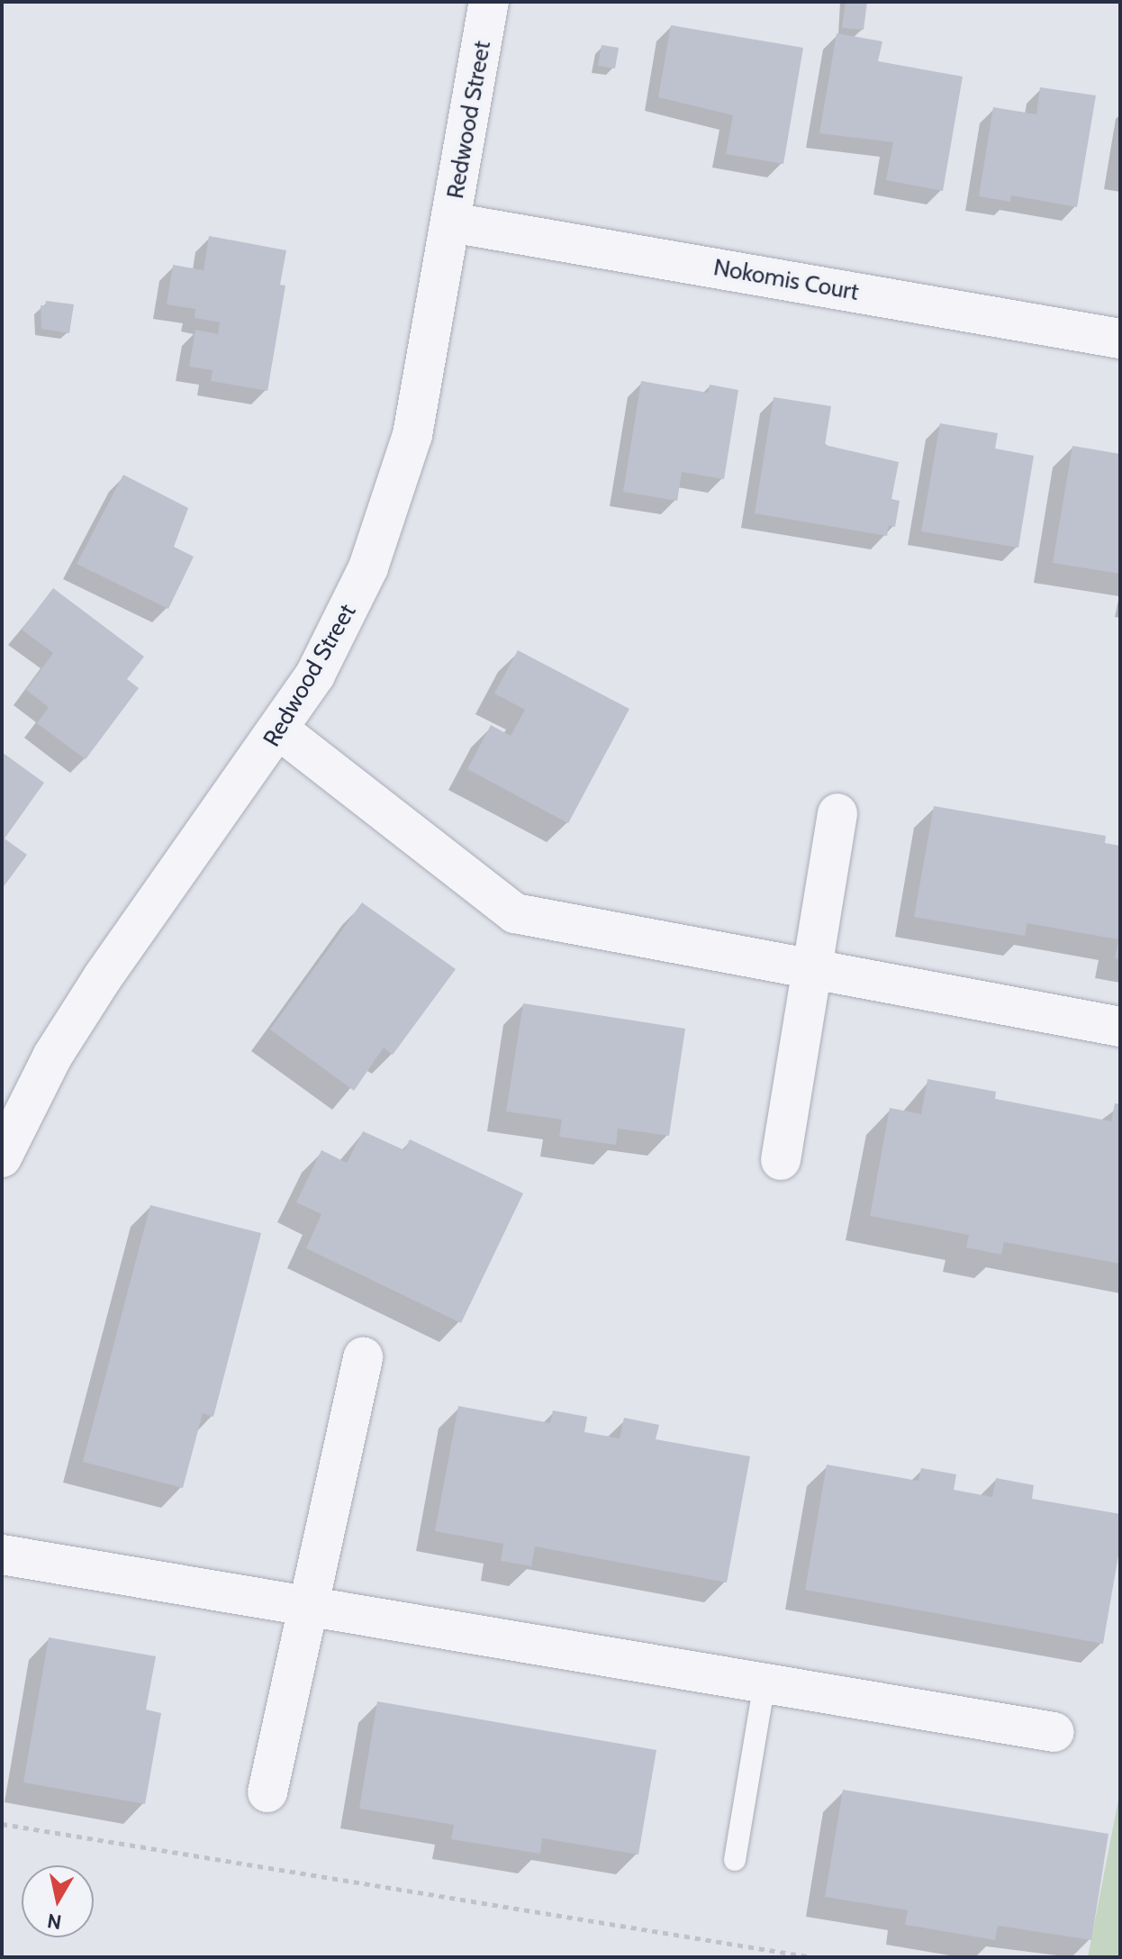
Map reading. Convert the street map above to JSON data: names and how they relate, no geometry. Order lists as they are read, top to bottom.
{
  "streets": {
    "street": ["Redwood Street", "Nokomis Court"]
  },
  "crossings": [
    ["Redwood Street", "Nokomis Court"]
  ],
  "north": "bottom"
}
